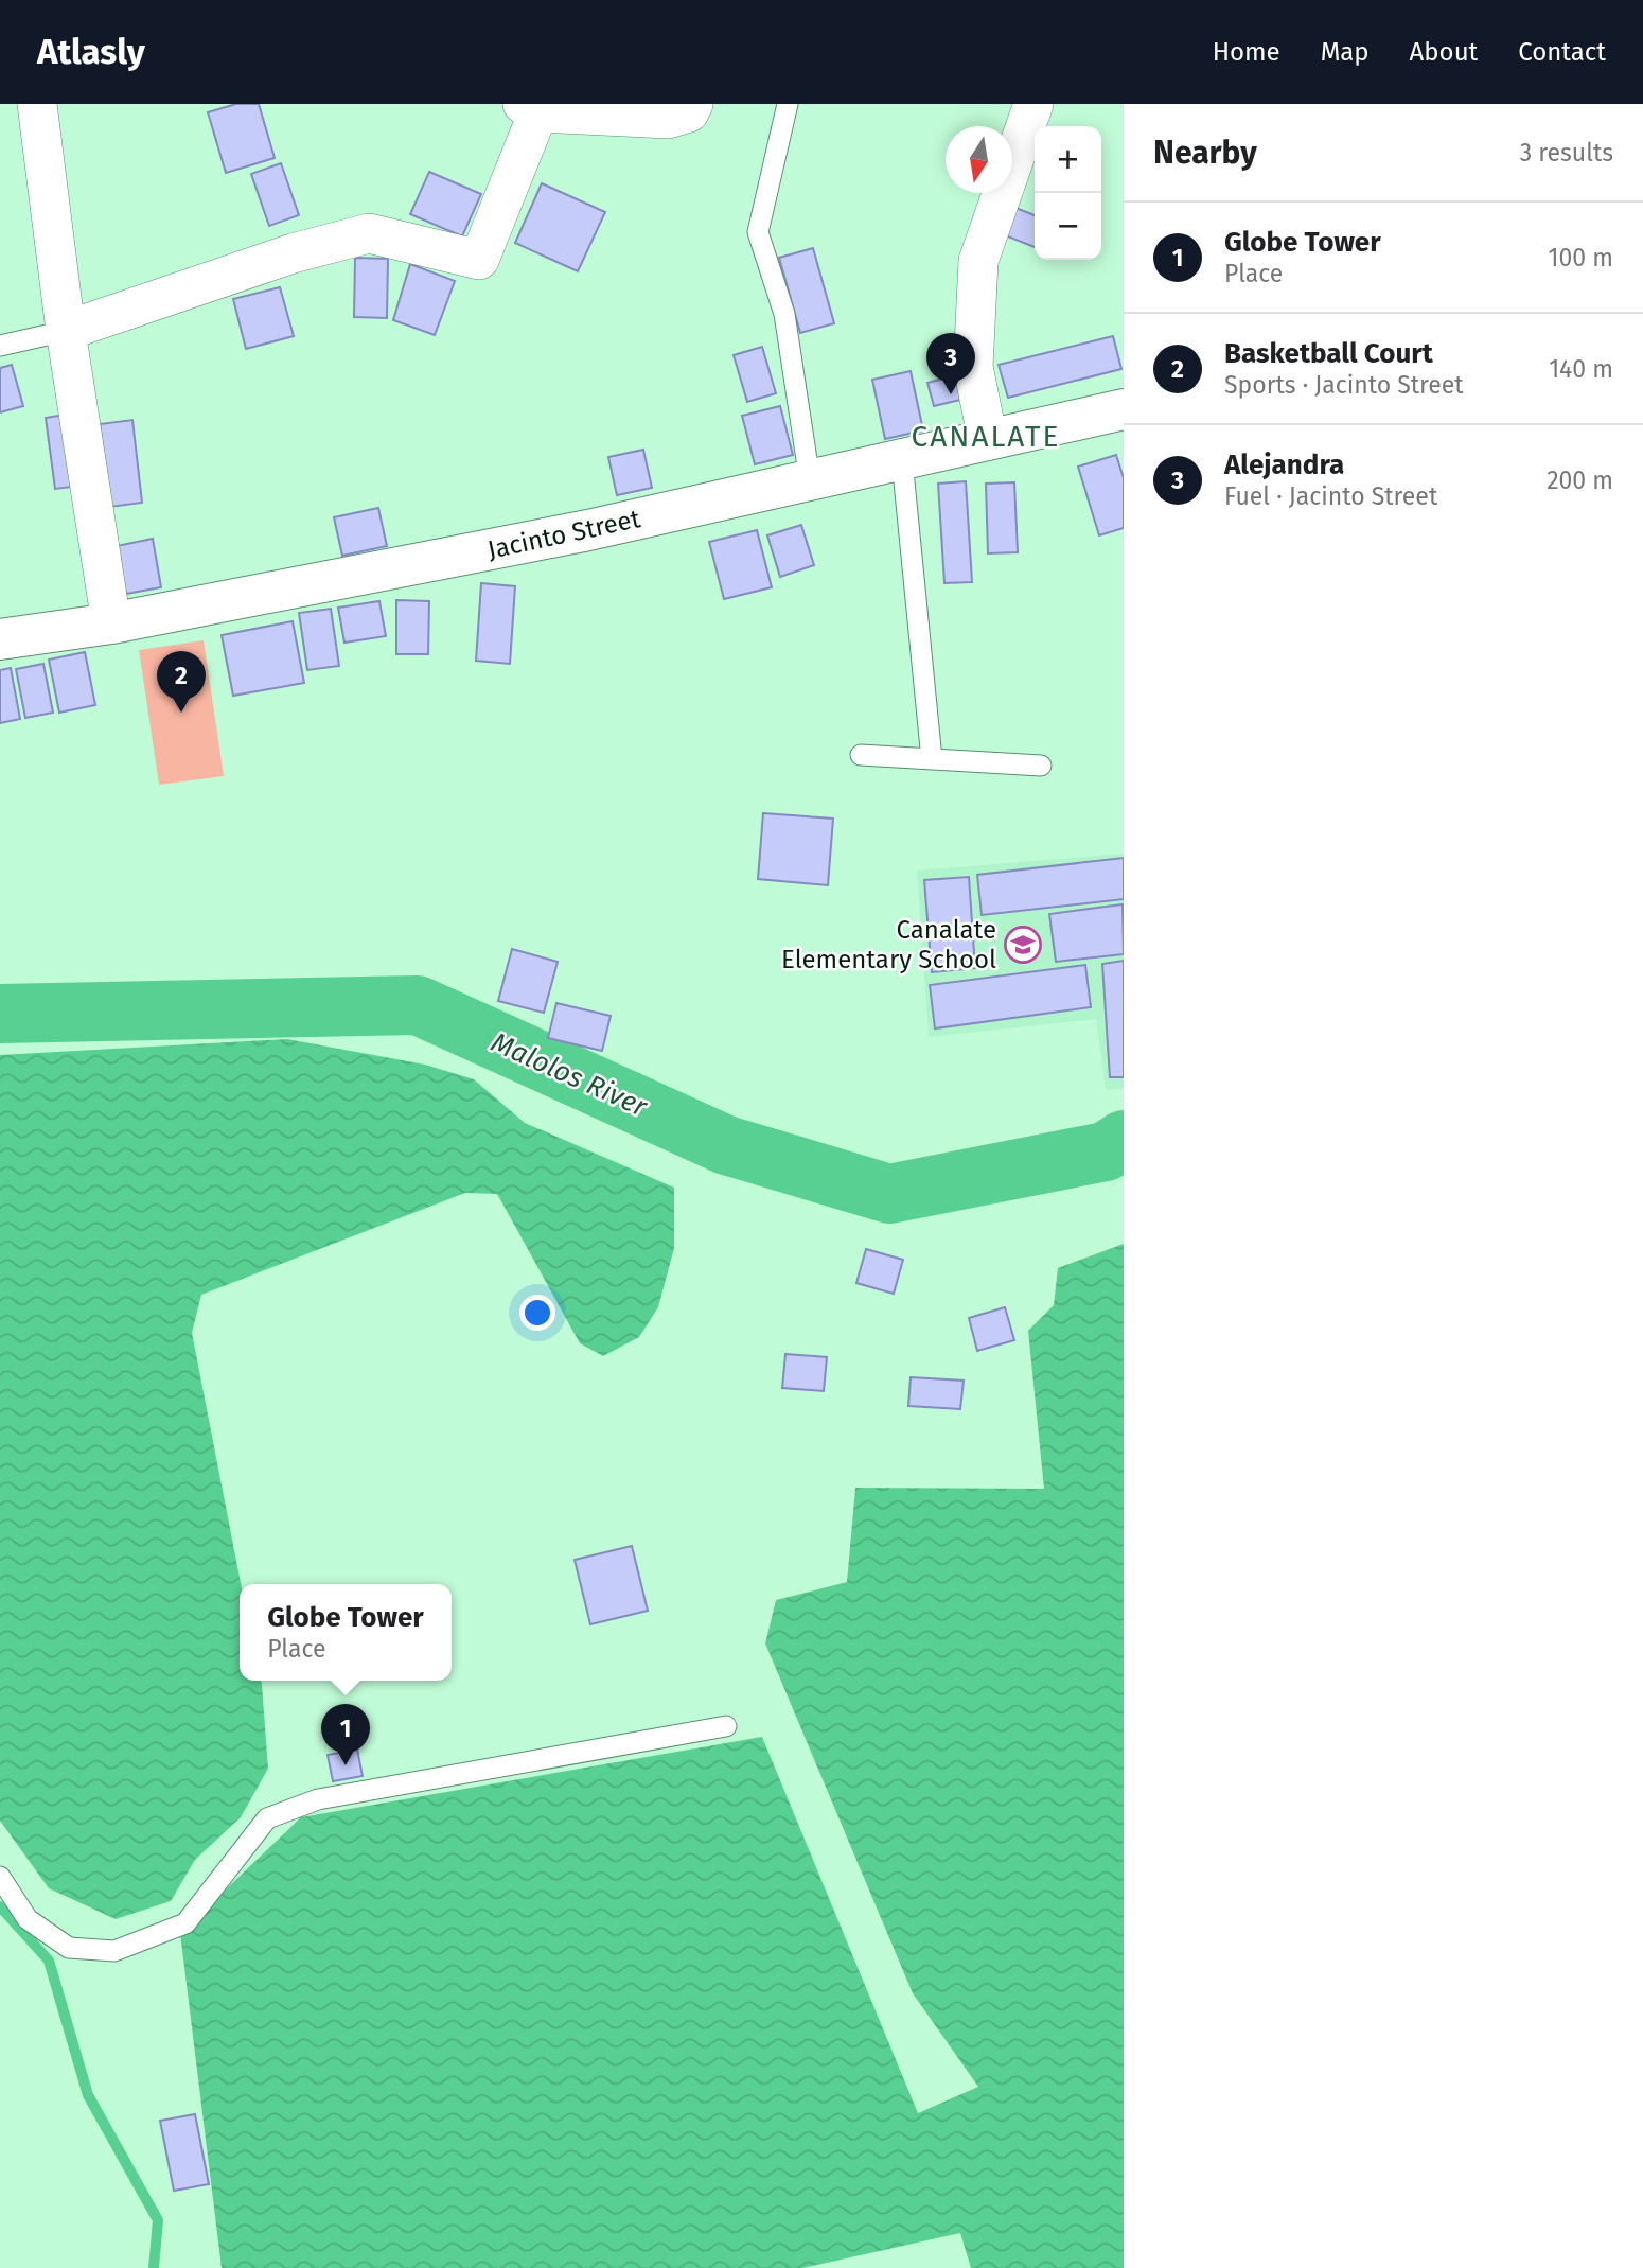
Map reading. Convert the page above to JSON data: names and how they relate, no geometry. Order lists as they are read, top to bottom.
{
  "streets": {
    "main road": ["Jacinto Street"]
  },
  "districts": ["CANALATE"],
  "water": ["Malolos River"],
  "places": {
    "school or university": ["Canalate Elementary School"]
  },
  "north": "bottom",
  "page": {
    "header": "Atlasly",
    "nav": [
      "Home",
      "Map",
      "About",
      "Contact"
    ],
    "heading": ["Nearby", "3 results"],
    "map_buttons": ["+", "−"],
    "list": [
      {
        "mark": "1",
        "name": "Globe Tower",
        "note": "Place",
        "value": "100 m"
      },
      {
        "mark": "2",
        "name": "Basketball Court",
        "note": "Sports · Jacinto Street",
        "value": "140 m"
      },
      {
        "mark": "3",
        "name": "Alejandra",
        "note": "Fuel · Jacinto Street",
        "value": "200 m"
      }
    ],
    "pins": ["3", "2", "1"],
    "popup": ["Globe Tower", "Place"]
  }
}
